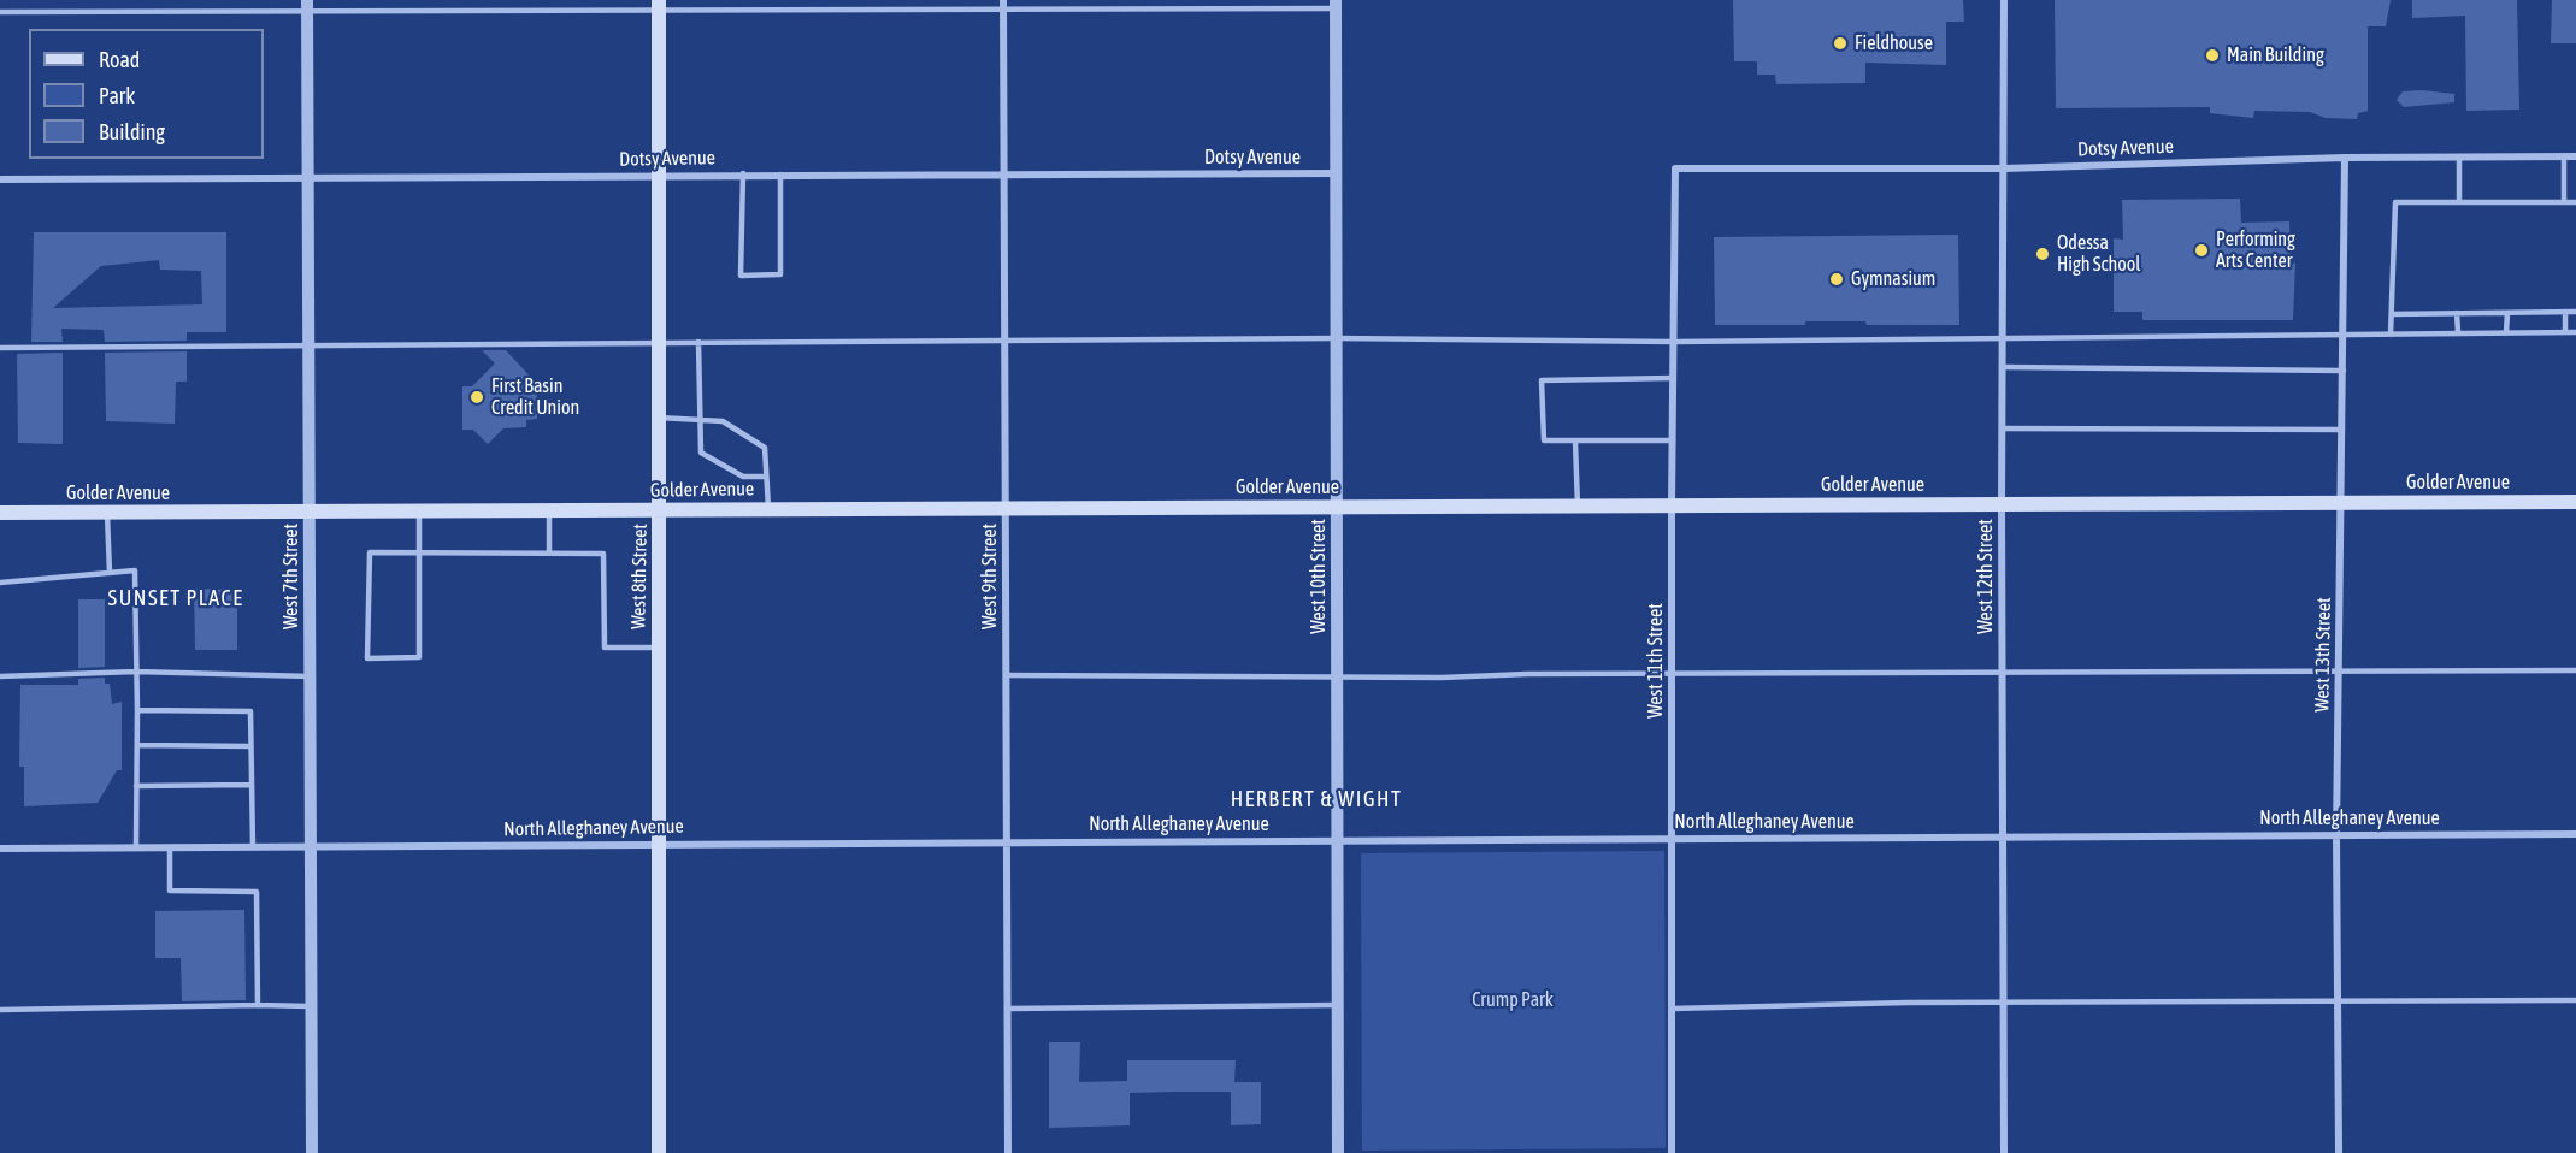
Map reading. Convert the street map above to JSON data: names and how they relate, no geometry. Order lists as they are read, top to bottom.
{
  "streets": {
    "main road": ["Golder Avenue", "West 8th Street"],
    "street": [
      "Dotsy Avenue",
      "West 7th Street",
      "West 9th Street",
      "West 10th Street",
      "West 12th Street",
      "West 13th Street",
      "West 11th Street",
      "North Alleghaney Avenue"
    ]
  },
  "crossings": [
    ["Dotsy Avenue", "West 7th Street"],
    ["Dotsy Avenue", "West 8th Street"],
    ["Dotsy Avenue", "West 9th Street"],
    ["Dotsy Avenue", "West 10th Street"],
    ["Dotsy Avenue", "West 12th Street"],
    ["Dotsy Avenue", "West 13th Street"],
    ["Dotsy Avenue", "West 11th Street"],
    ["Golder Avenue", "West 7th Street"],
    ["Golder Avenue", "West 8th Street"],
    ["Golder Avenue", "West 9th Street"],
    ["Golder Avenue", "West 10th Street"],
    ["Golder Avenue", "West 12th Street"],
    ["Golder Avenue", "West 13th Street"],
    ["Golder Avenue", "West 11th Street"],
    ["West 7th Street", "North Alleghaney Avenue"],
    ["West 8th Street", "North Alleghaney Avenue"],
    ["West 9th Street", "North Alleghaney Avenue"],
    ["West 10th Street", "North Alleghaney Avenue"],
    ["West 12th Street", "North Alleghaney Avenue"],
    ["West 13th Street", "North Alleghaney Avenue"],
    ["West 11th Street", "North Alleghaney Avenue"]
  ],
  "districts": ["SUNSET PLACE", "HERBERT & WIGHT"],
  "parks": ["Crump Park"],
  "places": [
    "Fieldhouse",
    "Main Building",
    "Performing Arts Center",
    "Odessa High School",
    "Gymnasium",
    "First Basin Credit Union"
  ],
  "legend": ["Road", "Park", "Building"]
}
